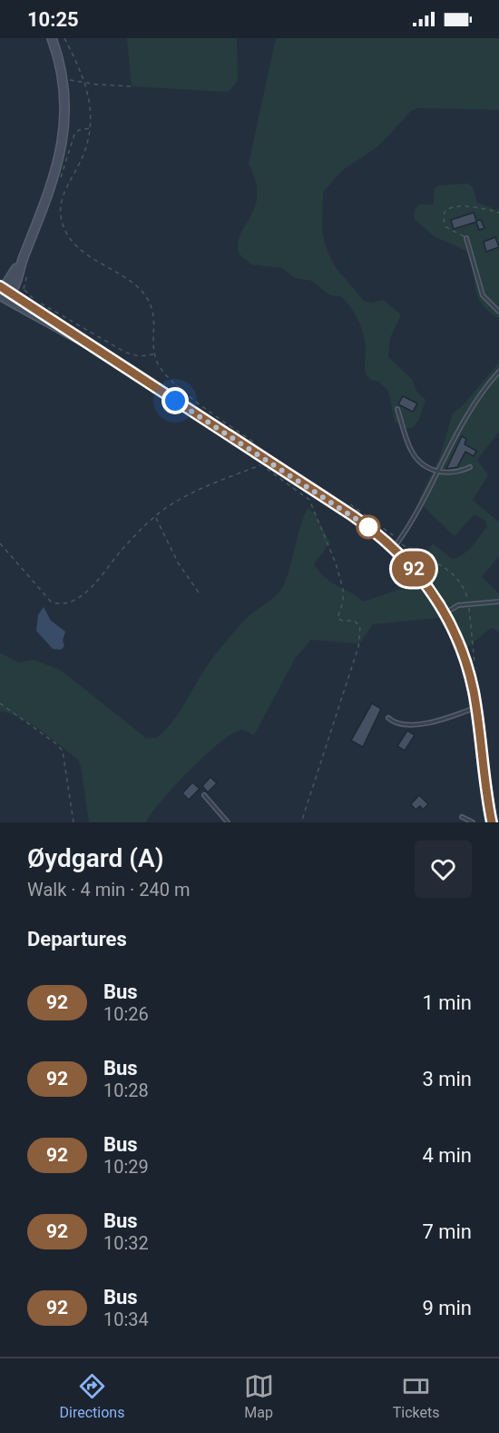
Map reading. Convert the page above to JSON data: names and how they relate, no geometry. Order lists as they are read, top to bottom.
{
  "lines": ["bus line 92"],
  "page": {
    "status": "10:25",
    "on_map": "92",
    "heading": [
      ["Øydgard (A)", "Walk · 4 min · 240 m"],
      "Departures"
    ],
    "list": [
      {
        "mark": "92",
        "name": "Bus",
        "note": "10:26",
        "value": "1 min"
      },
      {
        "mark": "92",
        "name": "Bus",
        "note": "10:28",
        "value": "3 min"
      },
      {
        "mark": "92",
        "name": "Bus",
        "note": "10:29",
        "value": "4 min"
      },
      {
        "mark": "92",
        "name": "Bus",
        "note": "10:32",
        "value": "7 min"
      },
      {
        "mark": "92",
        "name": "Bus",
        "note": "10:34",
        "value": "9 min"
      }
    ],
    "tabs": ["Directions", "Map", "Tickets"]
  }
}
